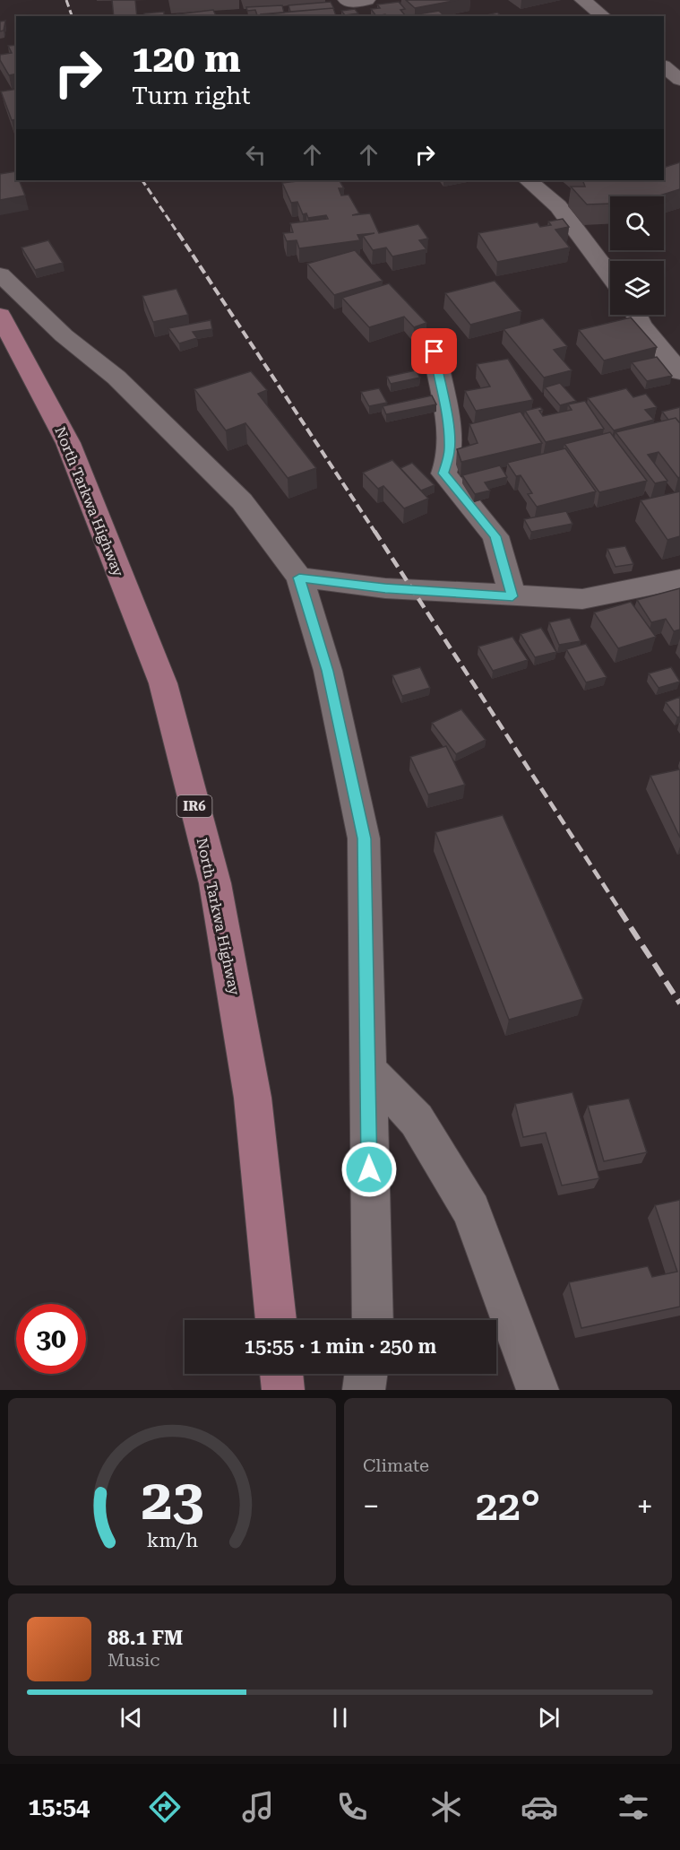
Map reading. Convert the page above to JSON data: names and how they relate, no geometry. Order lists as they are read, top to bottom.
{
  "streets": {
    "main road": ["North Tarkwa Highway", "IR6"]
  },
  "page": {
    "turn": ["120 m", "Turn right"],
    "limit": "30",
    "trip": "15:55 · 1 min · 250 m",
    "tile": "Climate",
    "heat": ["−", "22°", "+"],
    "song": ["88.1 FM", "Music"],
    "tabs": "15:54",
    "gauge": ["23", "km/h"]
  }
}
